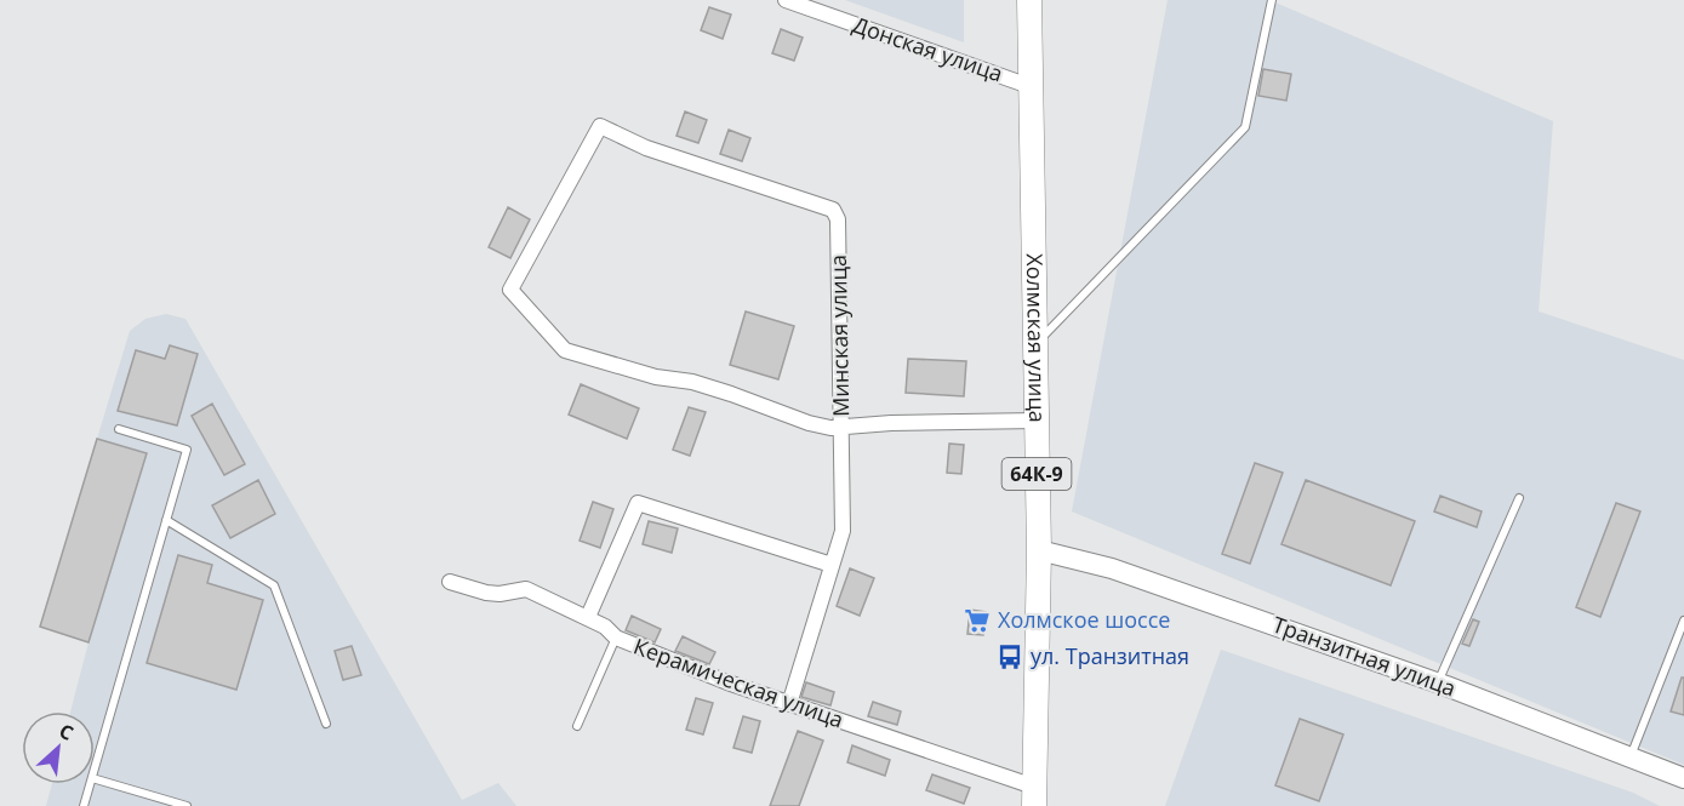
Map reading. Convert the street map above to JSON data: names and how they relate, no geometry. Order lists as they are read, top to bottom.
{
  "streets": {
    "main road": ["Холмская улица", "64К-9", "Транзитная улица"],
    "street": ["Донская улица", "Минская улица", "Керамическая улица"]
  },
  "crossings": [
    ["Донская улица", "Холмская улица"],
    ["Минская улица", "Керамическая улица"],
    ["Холмская улица", "Транзитная улица"],
    ["Холмская улица", "Керамическая улица"]
  ],
  "places": {
    "supermarket": ["Холмское шоссе"],
    "bus stop": ["ул. Транзитная"]
  },
  "north": "top right"
}
